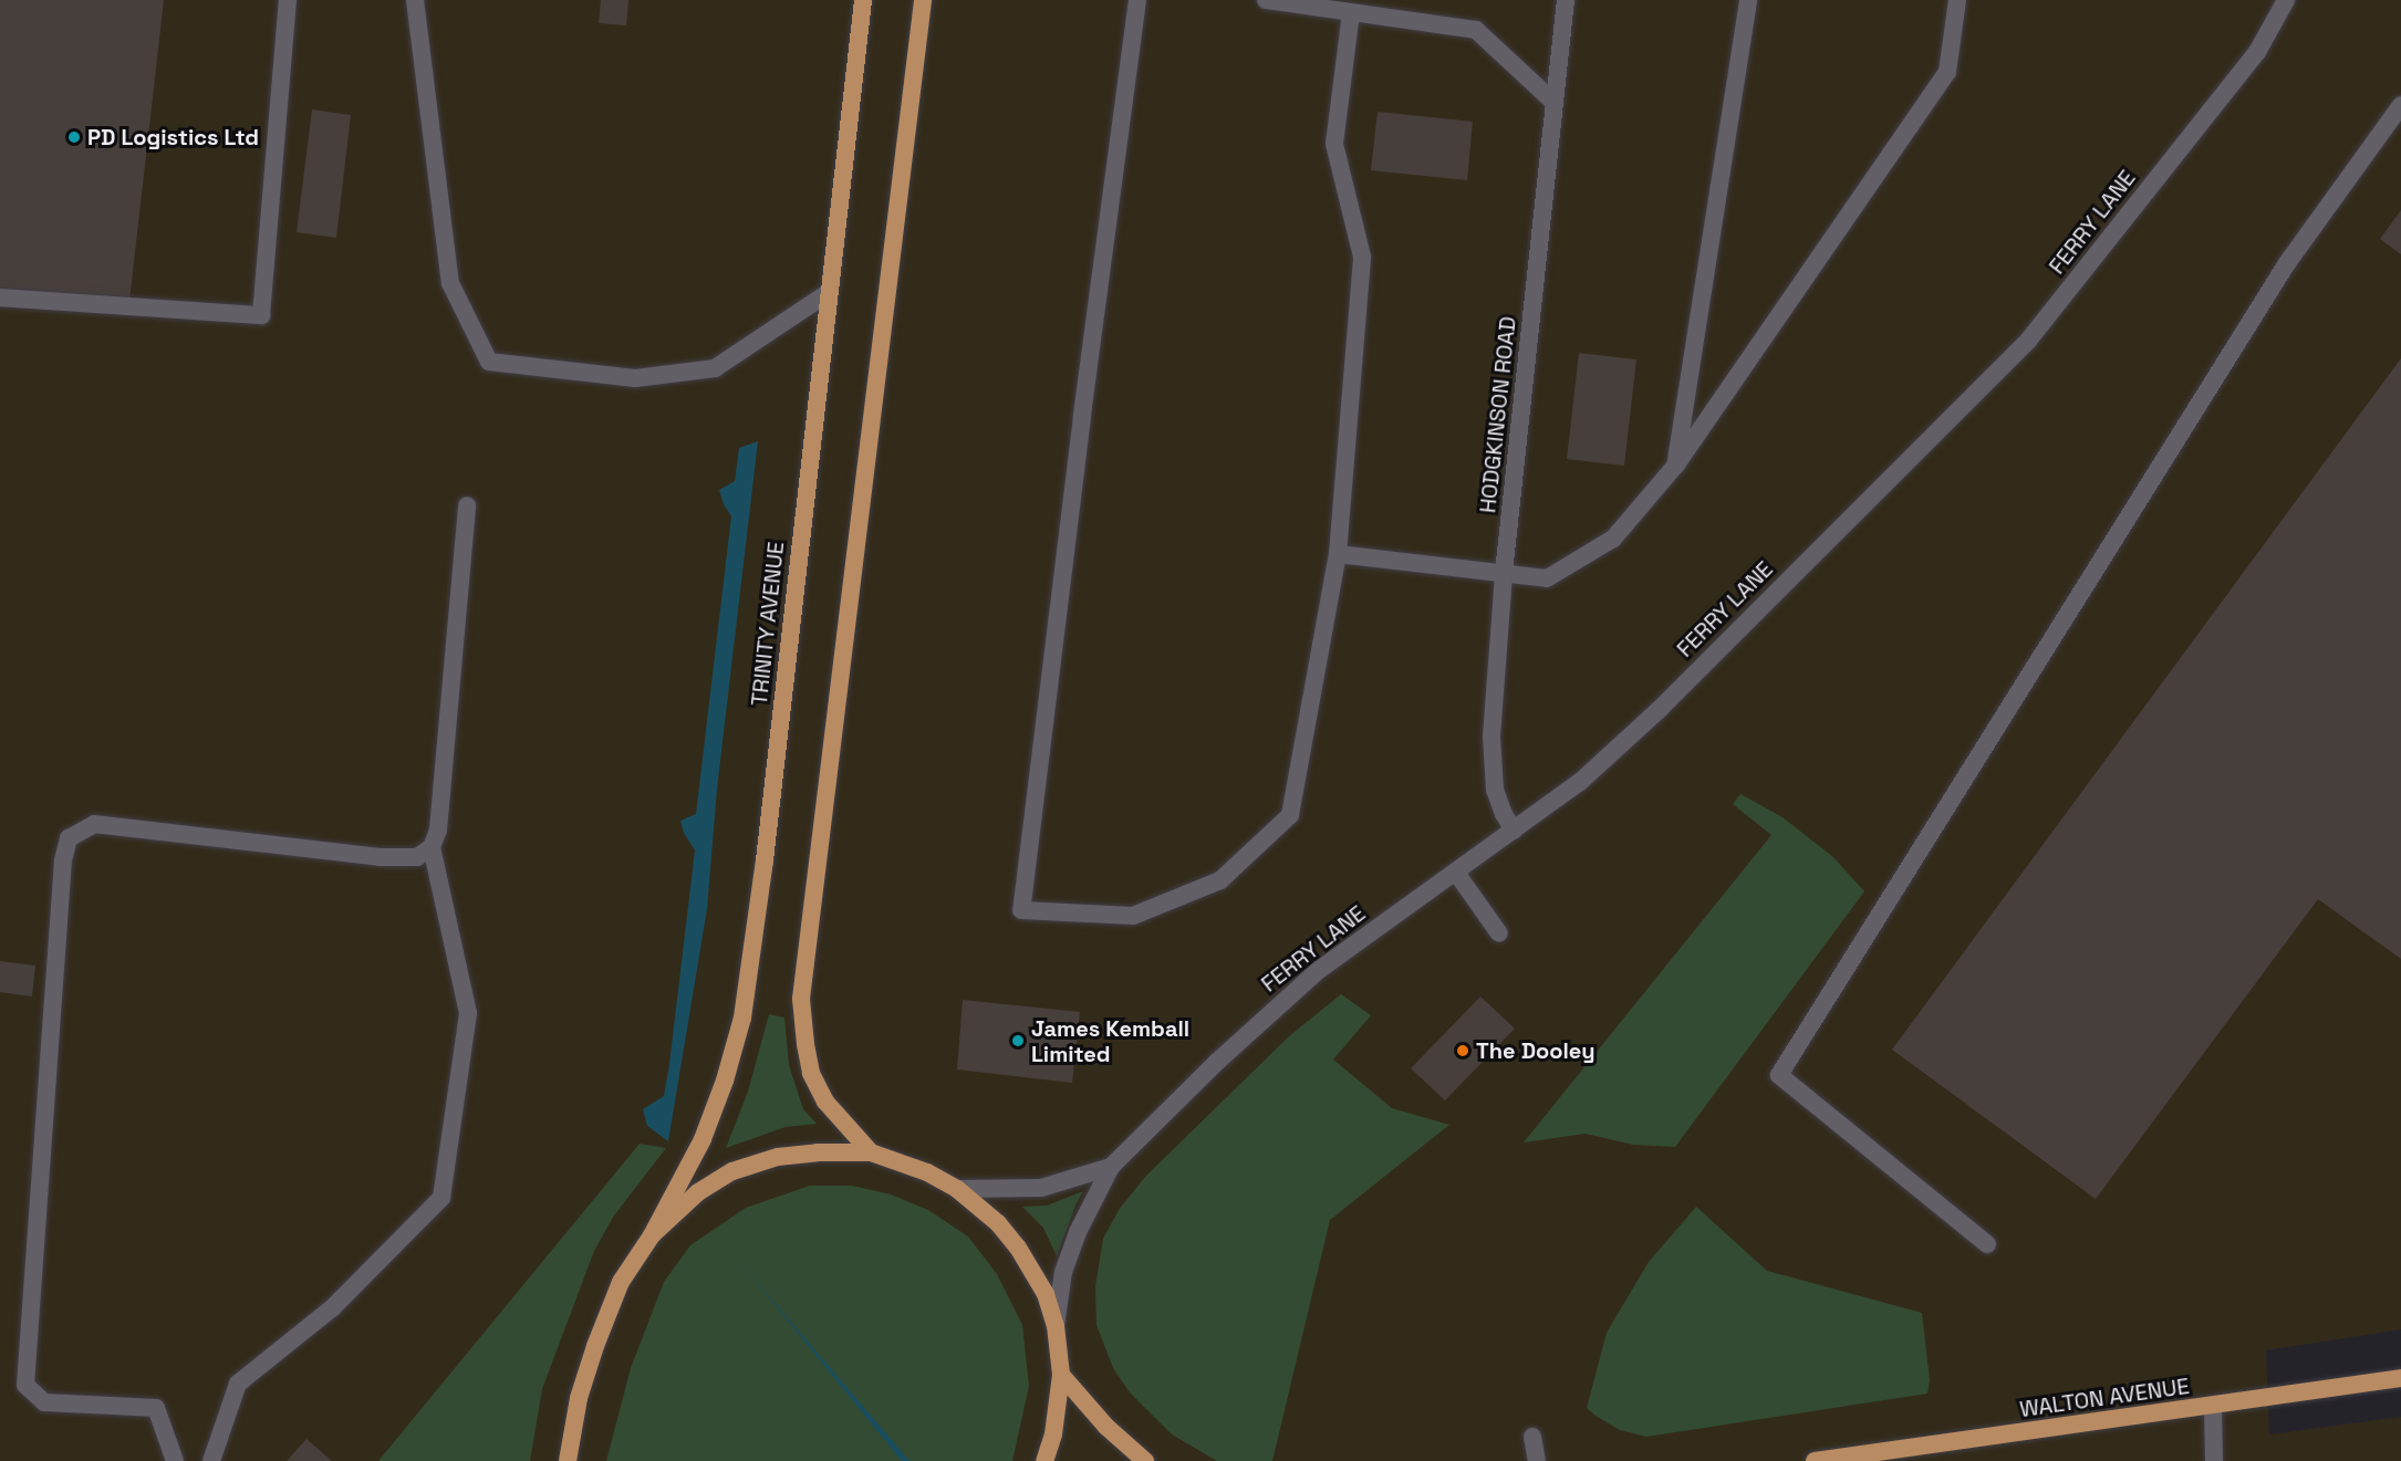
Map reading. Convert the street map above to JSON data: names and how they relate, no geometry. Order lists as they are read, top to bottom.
{
  "streets": {
    "main road": ["TRINITY AVENUE", "WALTON AVENUE"],
    "street": ["FERRY LANE", "HODGKINSON ROAD"]
  },
  "crossings": [
    ["FERRY LANE", "HODGKINSON ROAD"]
  ],
  "places": ["PD Logistics Ltd", "James Kemball Limited", "The Dooley"]
}
